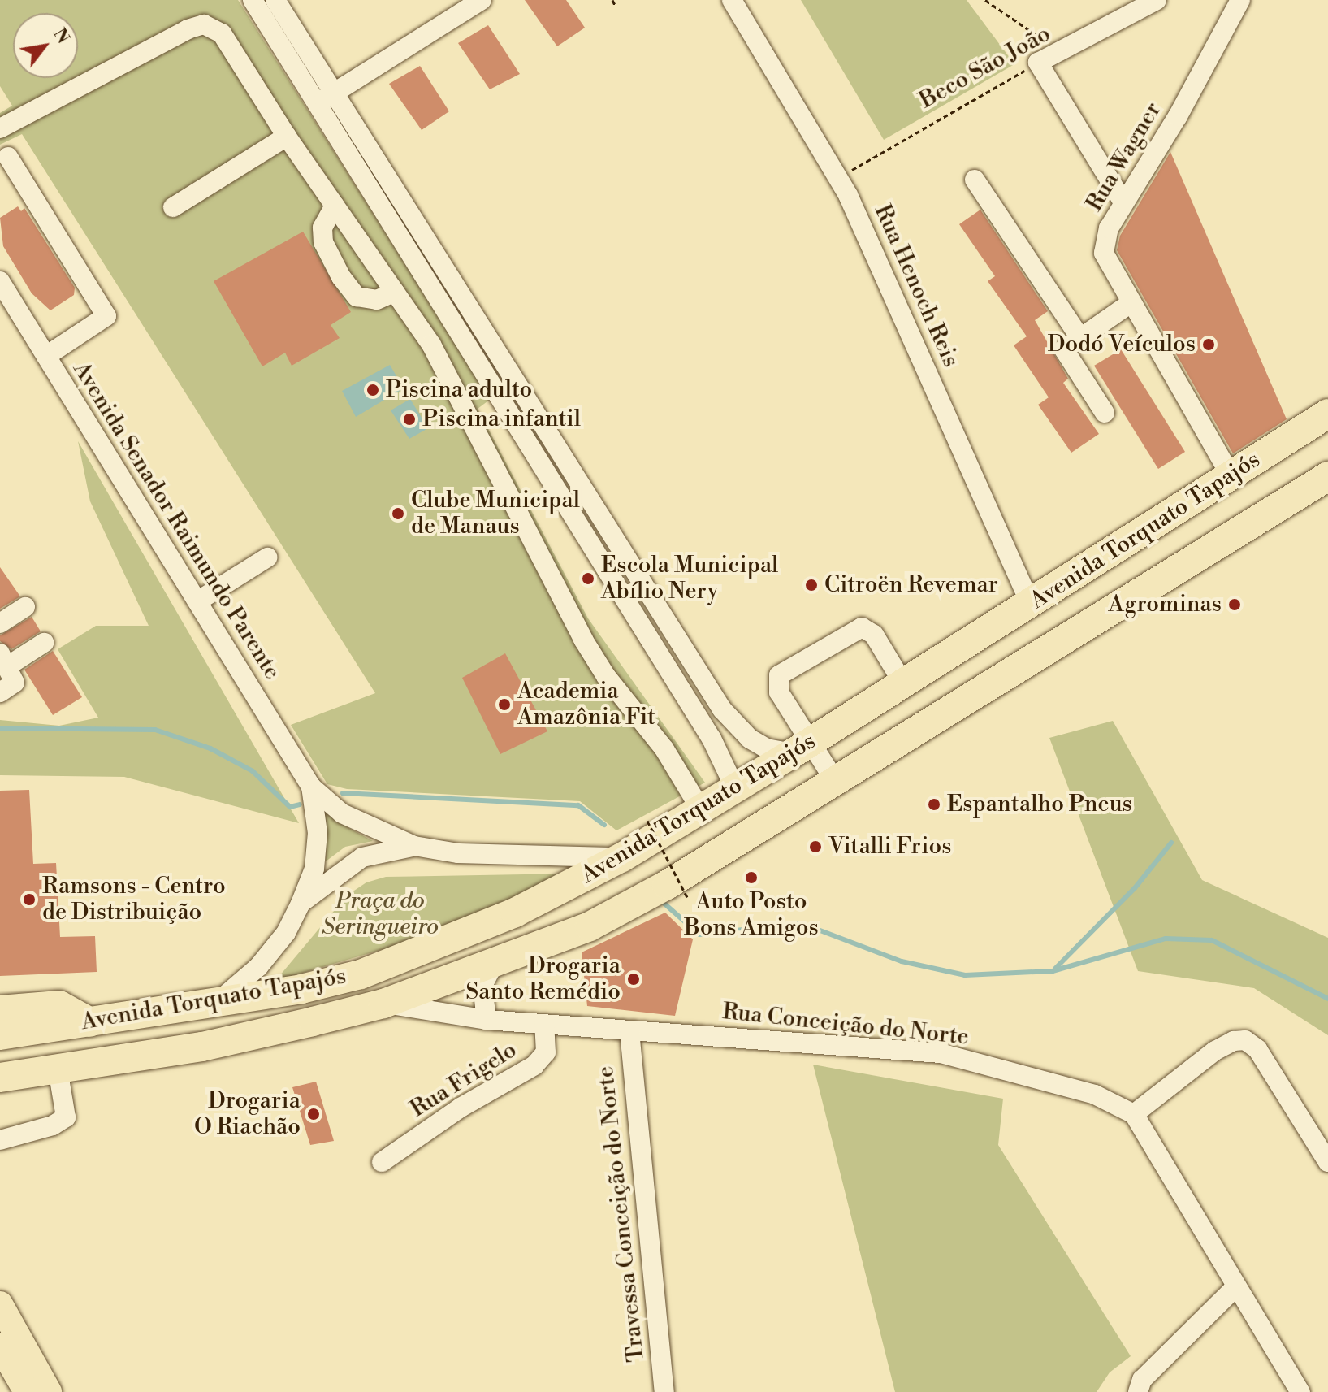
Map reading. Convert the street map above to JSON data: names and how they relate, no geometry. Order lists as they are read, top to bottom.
{
  "streets": {
    "highway": ["Avenida Torquato Tapajós"],
    "street": [
      "Beco São João",
      "Rua Wagner",
      "Rua Henoch Reis",
      "Avenida Senador Raimundo Parente",
      "Rua Conceição do Norte",
      "Rua Frigelo",
      "Travessa Conceição do Norte"
    ]
  },
  "crossings": [
    ["Beco São João", "Rua Henoch Reis"],
    ["Rua Wagner", "Avenida Torquato Tapajós"],
    ["Rua Henoch Reis", "Avenida Torquato Tapajós"],
    ["Avenida Senador Raimundo Parente", "Avenida Torquato Tapajós"],
    ["Avenida Torquato Tapajós", "Rua Conceição do Norte"],
    ["Rua Conceição do Norte", "Rua Frigelo"],
    ["Rua Conceição do Norte", "Travessa Conceição do Norte"]
  ],
  "parks": ["Praça do Seringueiro"],
  "places": [
    "Dodó Veículos",
    "Piscina adulto",
    "Piscina infantil",
    "Clube Municipal de Manaus",
    "Escola Municipal Abílio Nery",
    "Citroën Revemar",
    "Agrominas",
    "Academia Amazônia Fit",
    "Espantalho Pneus",
    "Vitalli Frios",
    "Auto Posto Bons Amigos",
    "Ramsons - Centro de Distribuição",
    "Drogaria Santo Remédio",
    "Drogaria O Riachão"
  ],
  "north": "top right"
}
